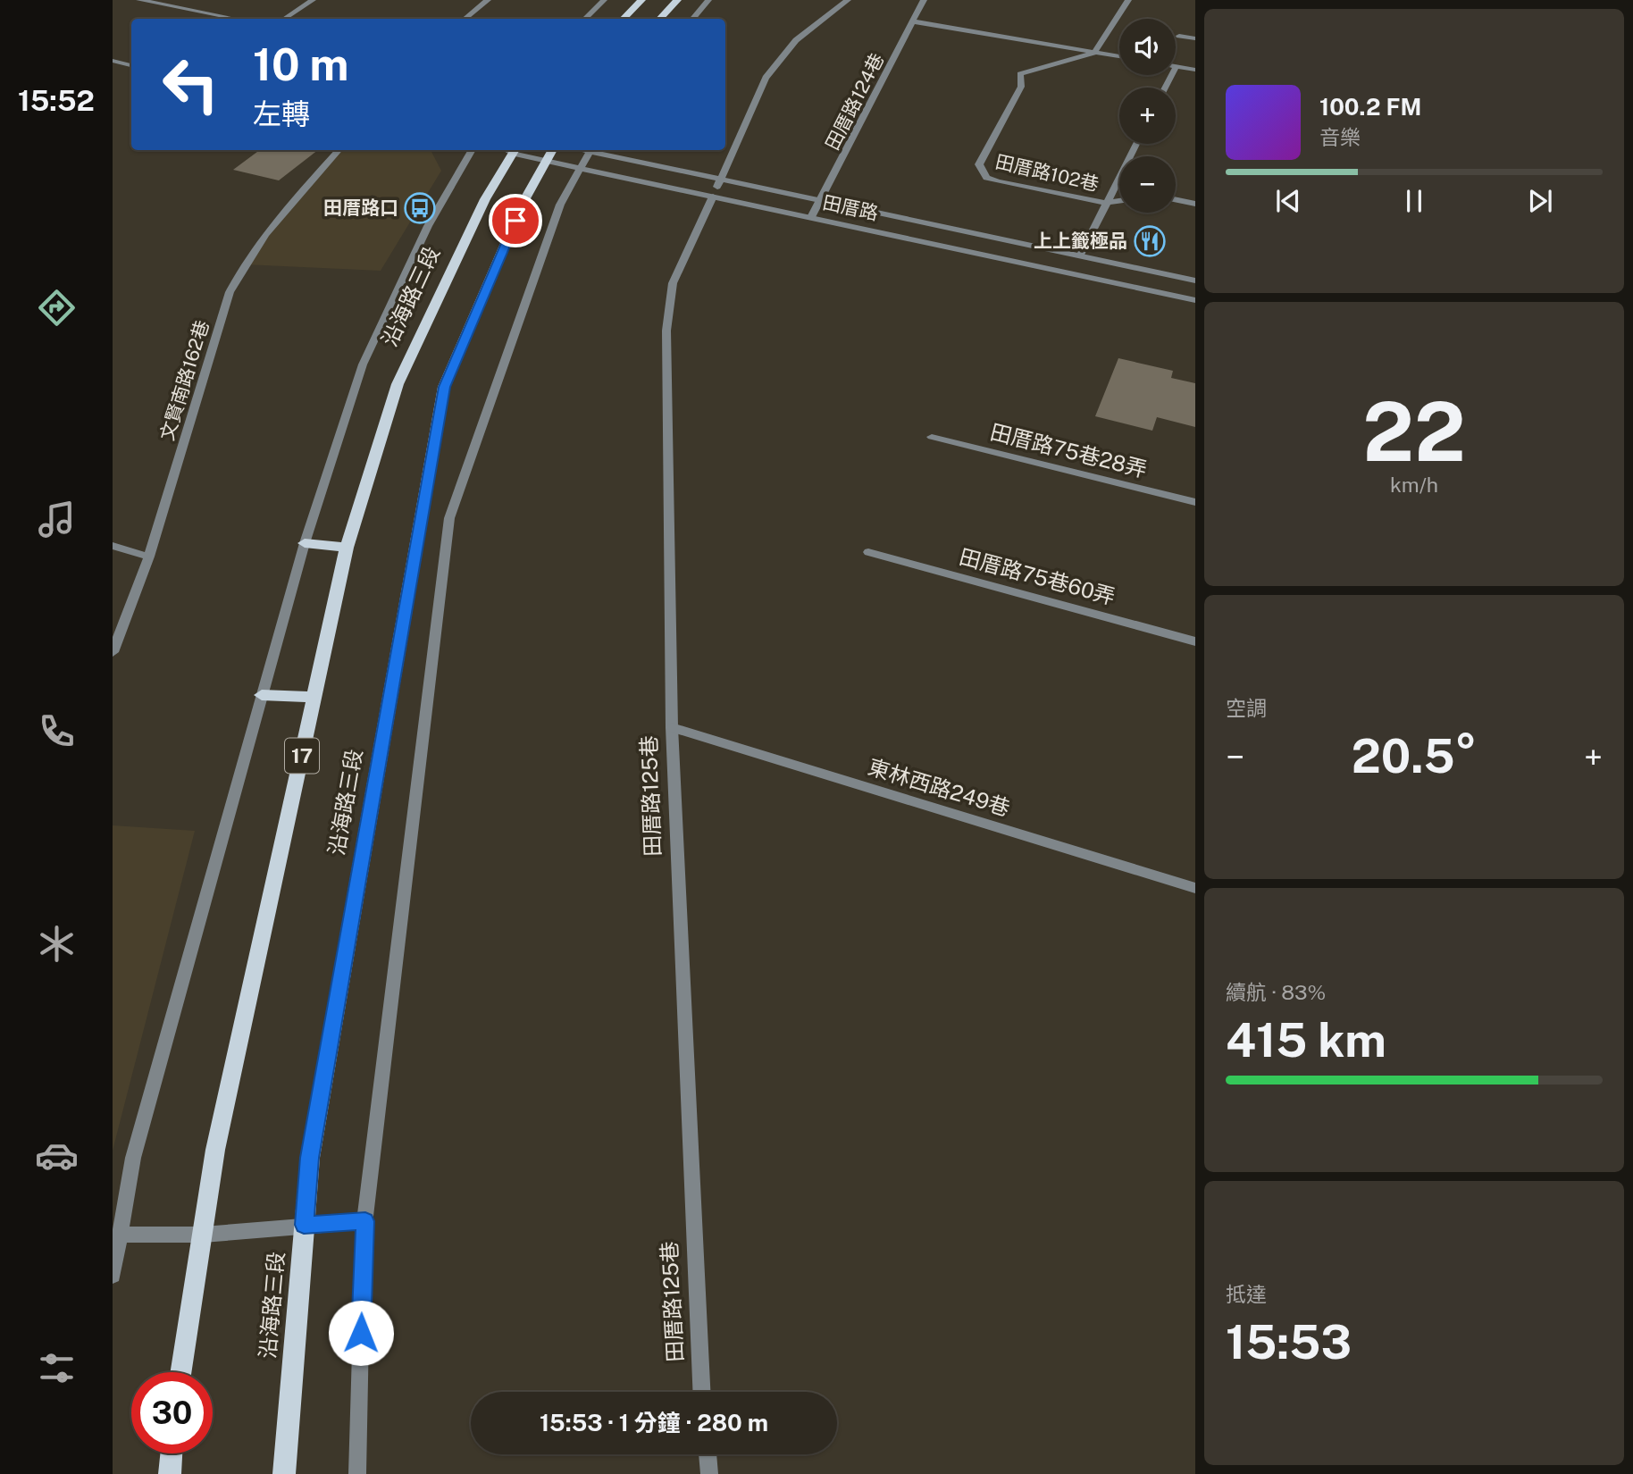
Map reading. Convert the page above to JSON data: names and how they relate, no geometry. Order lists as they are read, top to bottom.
{
  "streets": {
    "main road": ["沿海路三段", "17"],
    "street": [
      "田厝路124巷",
      "田厝路102巷",
      "田厝路",
      "文賢南路162巷",
      "田厝路75巷28弄",
      "田厝路75巷60弄",
      "東林西路249巷",
      "田厝路125巷"
    ]
  },
  "crossings": [
    ["田厝路124巷", "田厝路"],
    ["田厝路", "沿海路三段"],
    ["田厝路", "田厝路125巷"],
    ["東林西路249巷", "田厝路125巷"]
  ],
  "places": {
    "bus stop": ["田厝路口"],
    "restaurant": ["上上籤極品"]
  },
  "page": {
    "tabs": "15:52",
    "map_buttons": ["+", "−"],
    "turn": ["10 m", "左轉"],
    "song": ["100.2 FM", "音樂"],
    "tile": [
      ["22", "km/h"],
      "空調",
      ["續航 · 83%", "415 km"],
      ["抵達", "15:53"]
    ],
    "heat": ["−", "20.5°", "+"],
    "limit": "30",
    "trip": "15:53 · 1 分鐘 · 280 m"
  }
}
